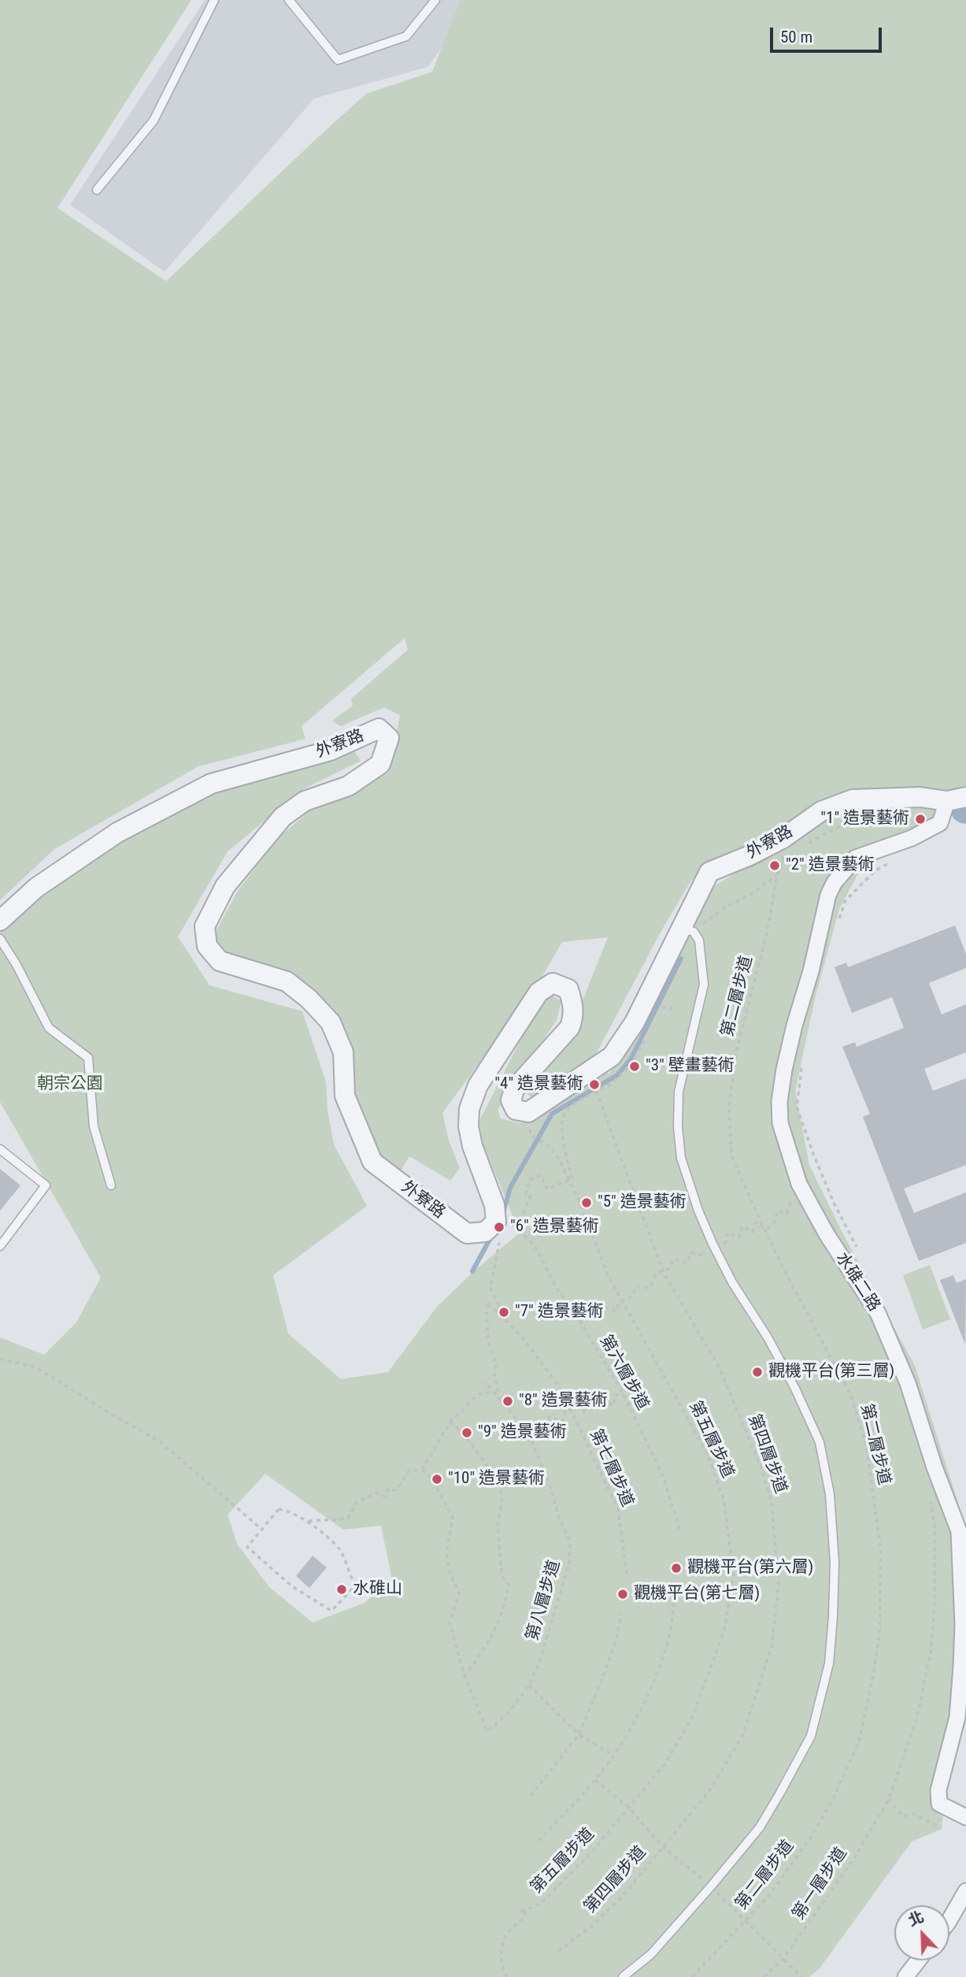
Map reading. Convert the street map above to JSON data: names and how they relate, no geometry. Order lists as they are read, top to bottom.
{
  "streets": {
    "street": ["外寮路", "水碓二路"],
    "path": [
      "第二層步道",
      "第六層步道",
      "第五層步道",
      "第四層步道",
      "第七層步道",
      "第八層步道",
      "第一層步道"
    ]
  },
  "crossings": [
    ["外寮路", "水碓二路"],
    ["外寮路", "第六層步道"],
    ["第七層步道", "第八層步道"]
  ],
  "parks": ["朝宗公園"],
  "places": [
    "\"1\" 造景藝術",
    "\"2\" 造景藝術",
    "\"3\" 壁畫藝術",
    "\"4\" 造景藝術",
    "\"5\" 造景藝術",
    "\"6\" 造景藝術",
    "\"7\" 造景藝術",
    "觀機平台(第三層)",
    "\"8\" 造景藝術",
    "\"9\" 造景藝術",
    "\"10\" 造景藝術",
    "觀機平台(第六層)",
    "水碓山",
    "觀機平台(第七層)"
  ],
  "scale_bar": "50 m",
  "north": "top left"
}
